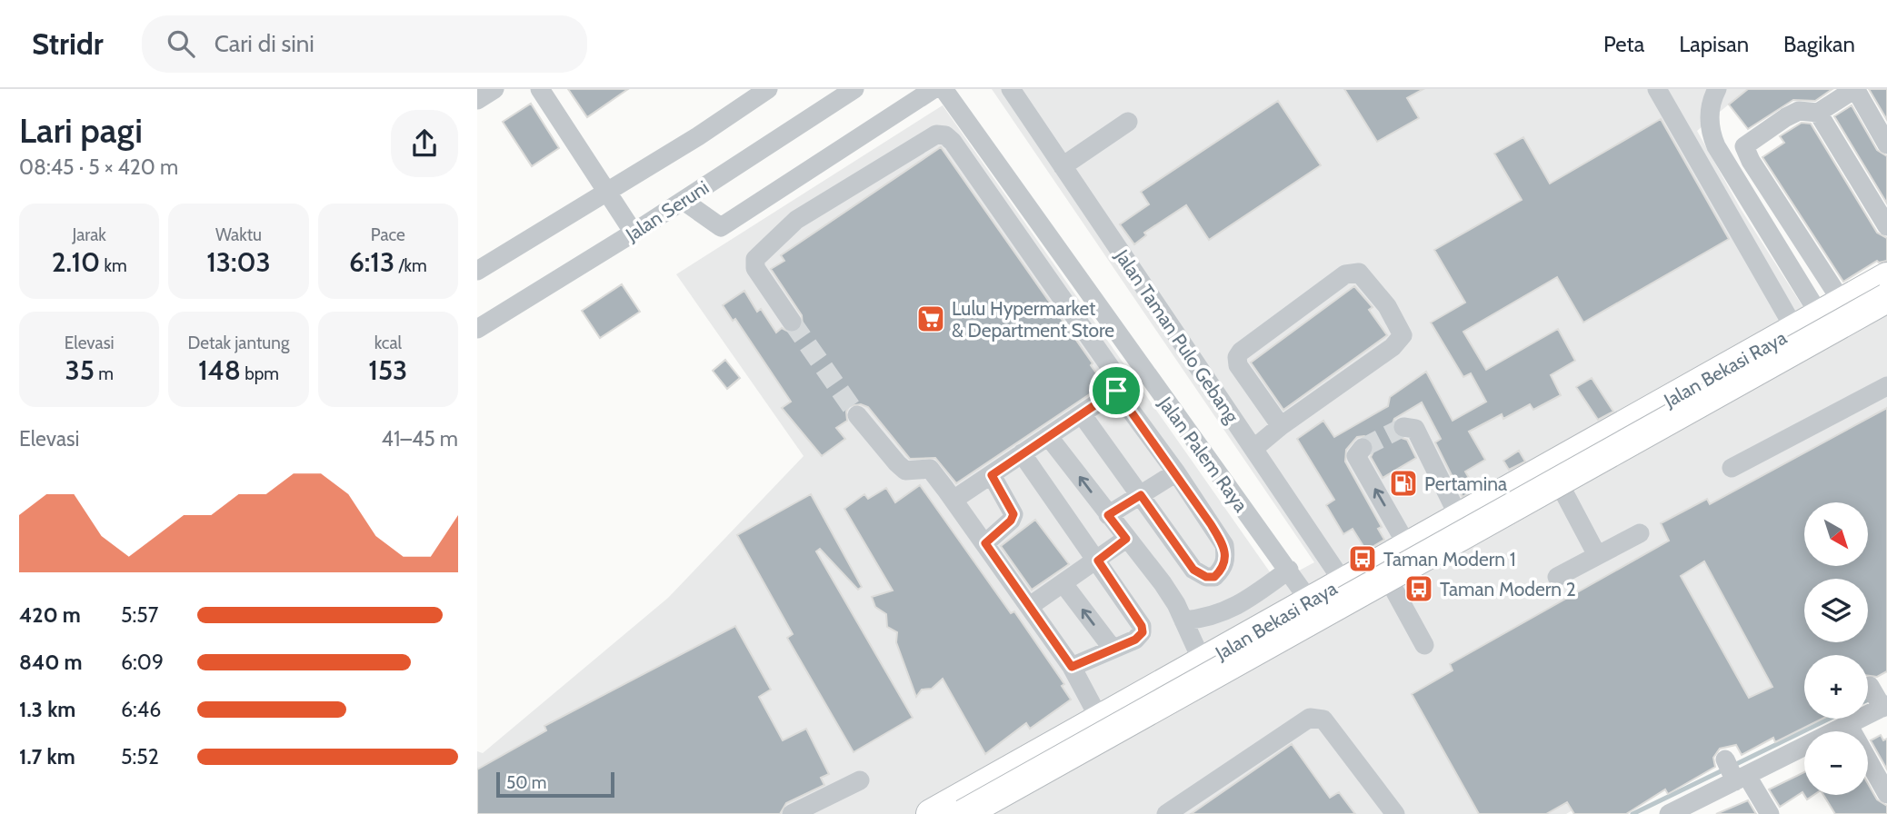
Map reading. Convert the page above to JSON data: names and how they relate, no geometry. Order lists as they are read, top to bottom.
{
  "streets": {
    "highway": ["Jalan Bekasi Raya"],
    "street": ["Jalan Seruni", "Jalan Taman Pulo Gebang", "Jalan Palem Raya"]
  },
  "crossings": [
    ["Jalan Taman Pulo Gebang", "Jalan Bekasi Raya"],
    ["Jalan Bekasi Raya", "Jalan Palem Raya"]
  ],
  "places": {
    "supermarket": ["Lulu Hypermarket & Department Store"],
    "fuel station": ["Pertamina"],
    "bus stop": ["Taman Modern 1", "Taman Modern 2"]
  },
  "scale_bar": "50 m",
  "north": "bottom right",
  "page": {
    "header": "Stridr",
    "search": "Cari di sini",
    "nav": ["Peta", "Lapisan", "Bagikan"],
    "heading": ["Lari pagi", "08:45 · 5 × 420 m"],
    "stats": [
      ["Jarak", "2.10 km"],
      ["Waktu", "13:03"],
      ["Pace", "6:13 /km"],
      ["Elevasi", "35 m"],
      ["Detak jantung", "148 bpm"],
      ["kcal", "153"]
    ],
    "chart": ["Elevasi", "41–45 m"],
    "map_buttons": ["+", "−"],
    "list": [
      {
        "name": "420 m",
        "note": "5:57"
      },
      {
        "name": "840 m",
        "note": "6:09"
      },
      {
        "name": "1.3 km",
        "note": "6:46"
      },
      {
        "name": "1.7 km",
        "note": "5:52"
      }
    ],
    "scale": "50 m"
  }
}
